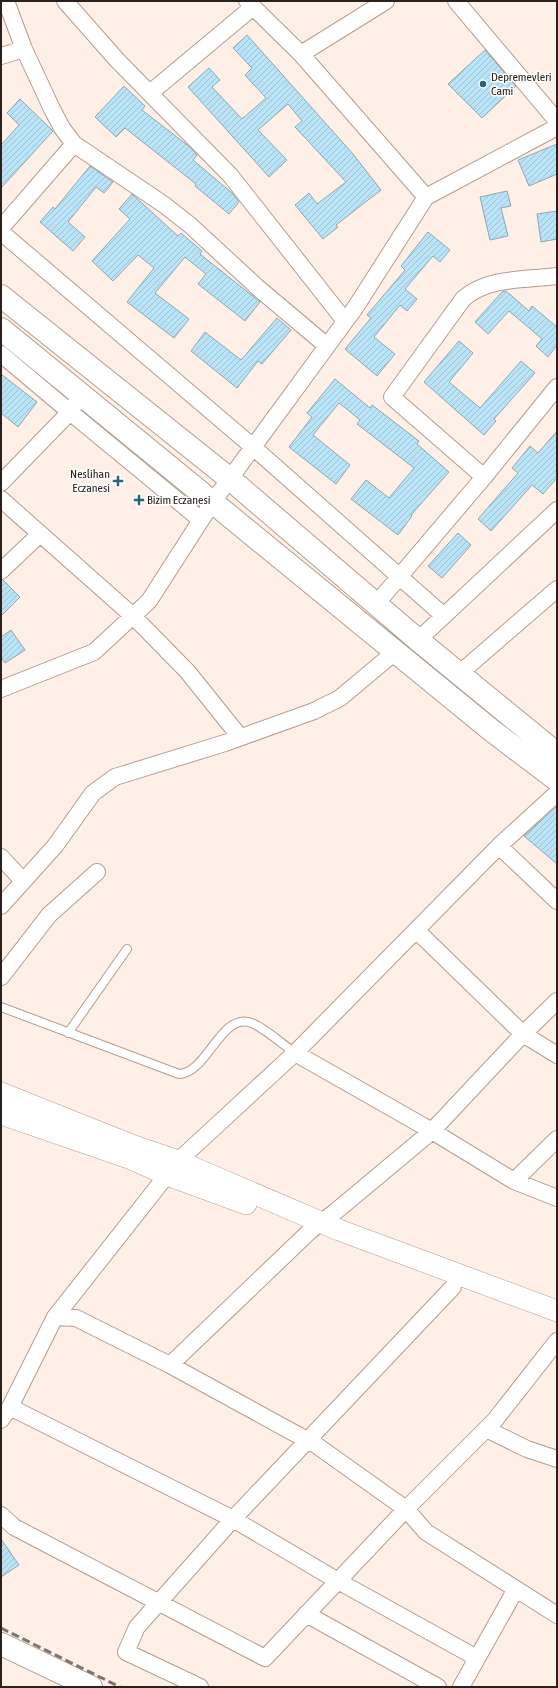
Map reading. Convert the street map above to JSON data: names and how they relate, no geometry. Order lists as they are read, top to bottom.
{
  "places": {
    "other": ["Depremevleri Cami"],
    "health": ["Neslihan Eczanesi", "Bizim Eczanesi"]
  }
}
